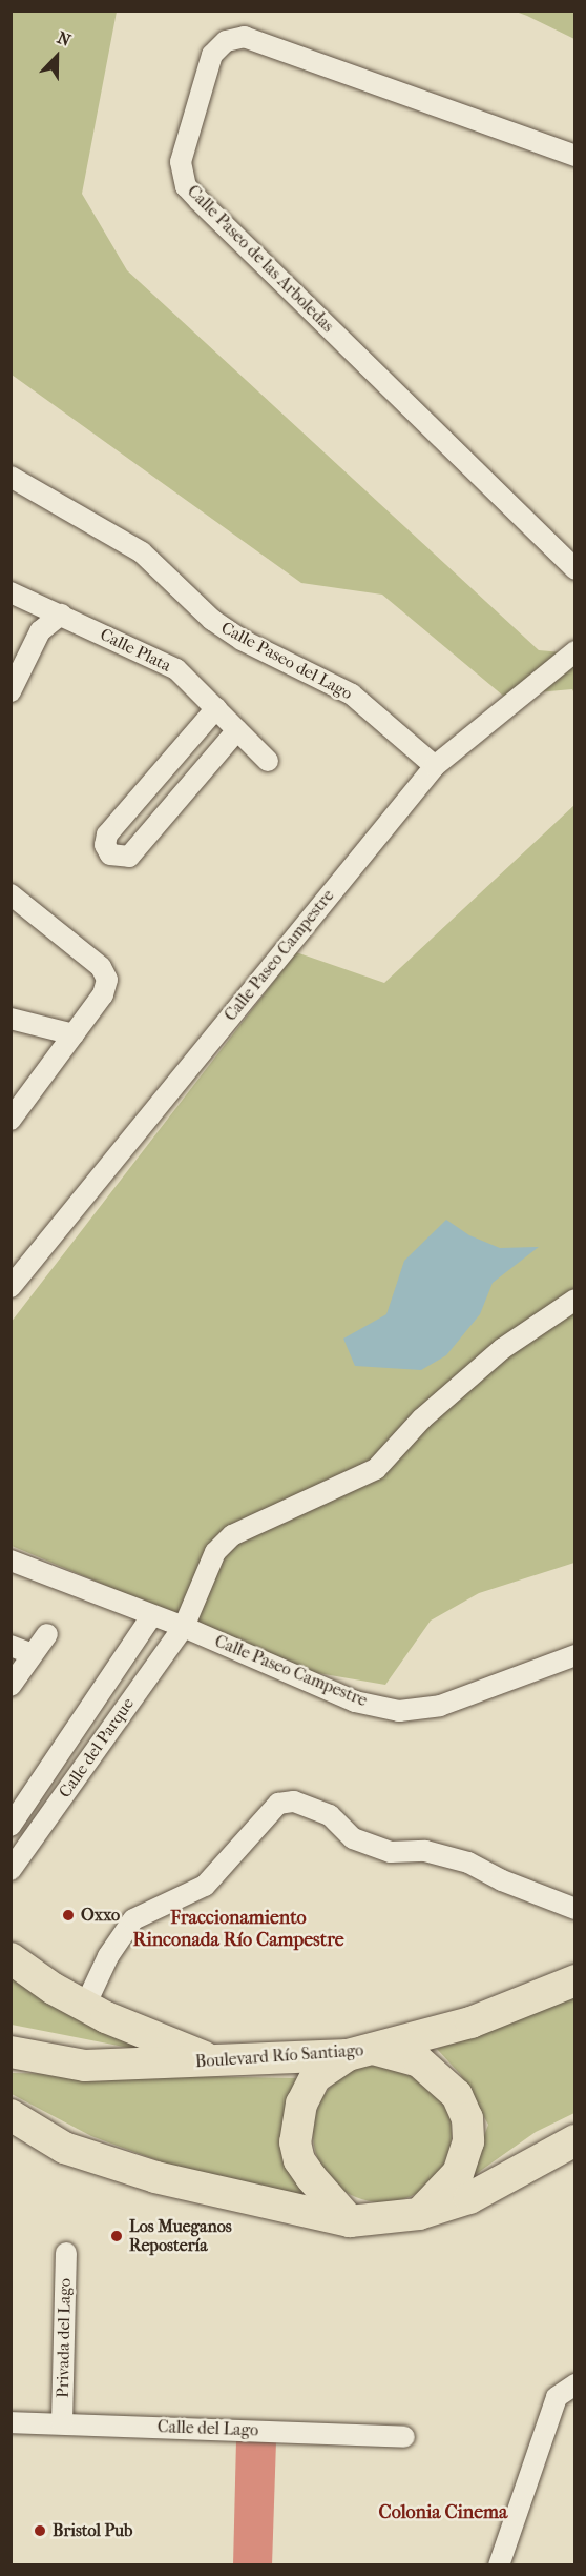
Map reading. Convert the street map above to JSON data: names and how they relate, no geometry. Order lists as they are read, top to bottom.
{
  "streets": {
    "main road": ["Boulevard Río Santiago"],
    "street": [
      "Calle Paseo de las Arboledas",
      "Calle Plata",
      "Calle Paseo del Lago",
      "Calle Paseo Campestre",
      "Calle del Parque",
      "Privada del Lago",
      "Calle del Lago"
    ]
  },
  "crossings": [
    ["Calle Paseo del Lago", "Calle Paseo Campestre"],
    ["Calle Paseo Campestre", "Calle del Parque"],
    ["Privada del Lago", "Calle del Lago"]
  ],
  "districts": ["Fraccionamiento Rinconada Río Campestre", "Colonia Cinema"],
  "places": ["Oxxo", "Los Mueganos Repostería", "Bristol Pub"],
  "north": "top"
}
